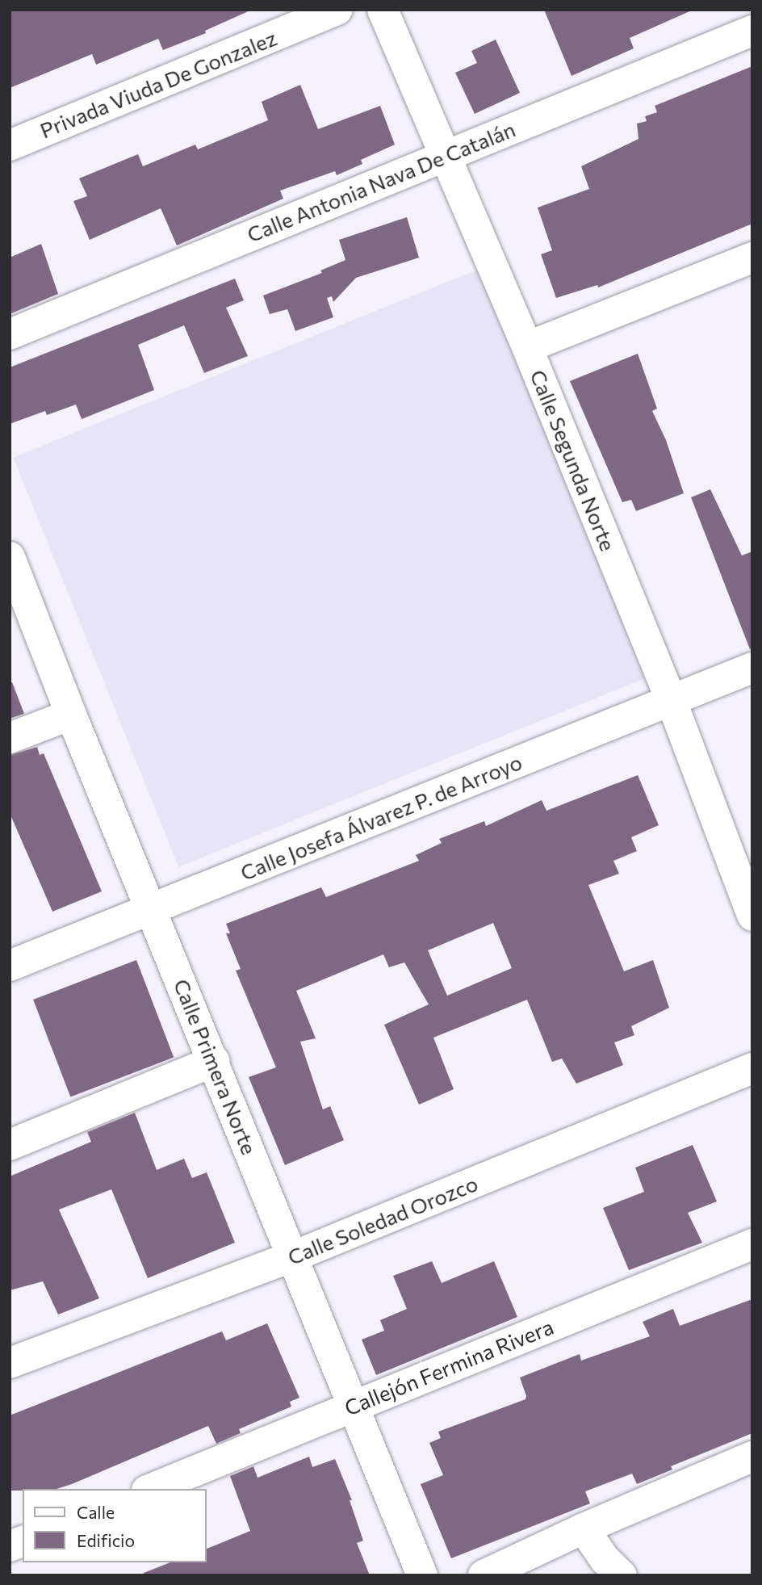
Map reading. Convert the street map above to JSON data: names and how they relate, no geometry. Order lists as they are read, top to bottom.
{
  "streets": {
    "street": [
      "Privada Viuda De Gonzalez",
      "Calle Antonia Nava De Catalán",
      "Calle Segunda Norte",
      "Calle Josefa Álvarez P. de Arroyo",
      "Calle Primera Norte",
      "Calle Soledad Orozco",
      "Callejón Fermina Rivera"
    ]
  },
  "crossings": [
    ["Calle Antonia Nava De Catalán", "Calle Segunda Norte"],
    ["Calle Segunda Norte", "Calle Josefa Álvarez P. de Arroyo"],
    ["Calle Josefa Álvarez P. de Arroyo", "Calle Primera Norte"],
    ["Calle Primera Norte", "Calle Soledad Orozco"],
    ["Calle Primera Norte", "Callejón Fermina Rivera"]
  ],
  "legend": ["Calle", "Edificio"]
}
